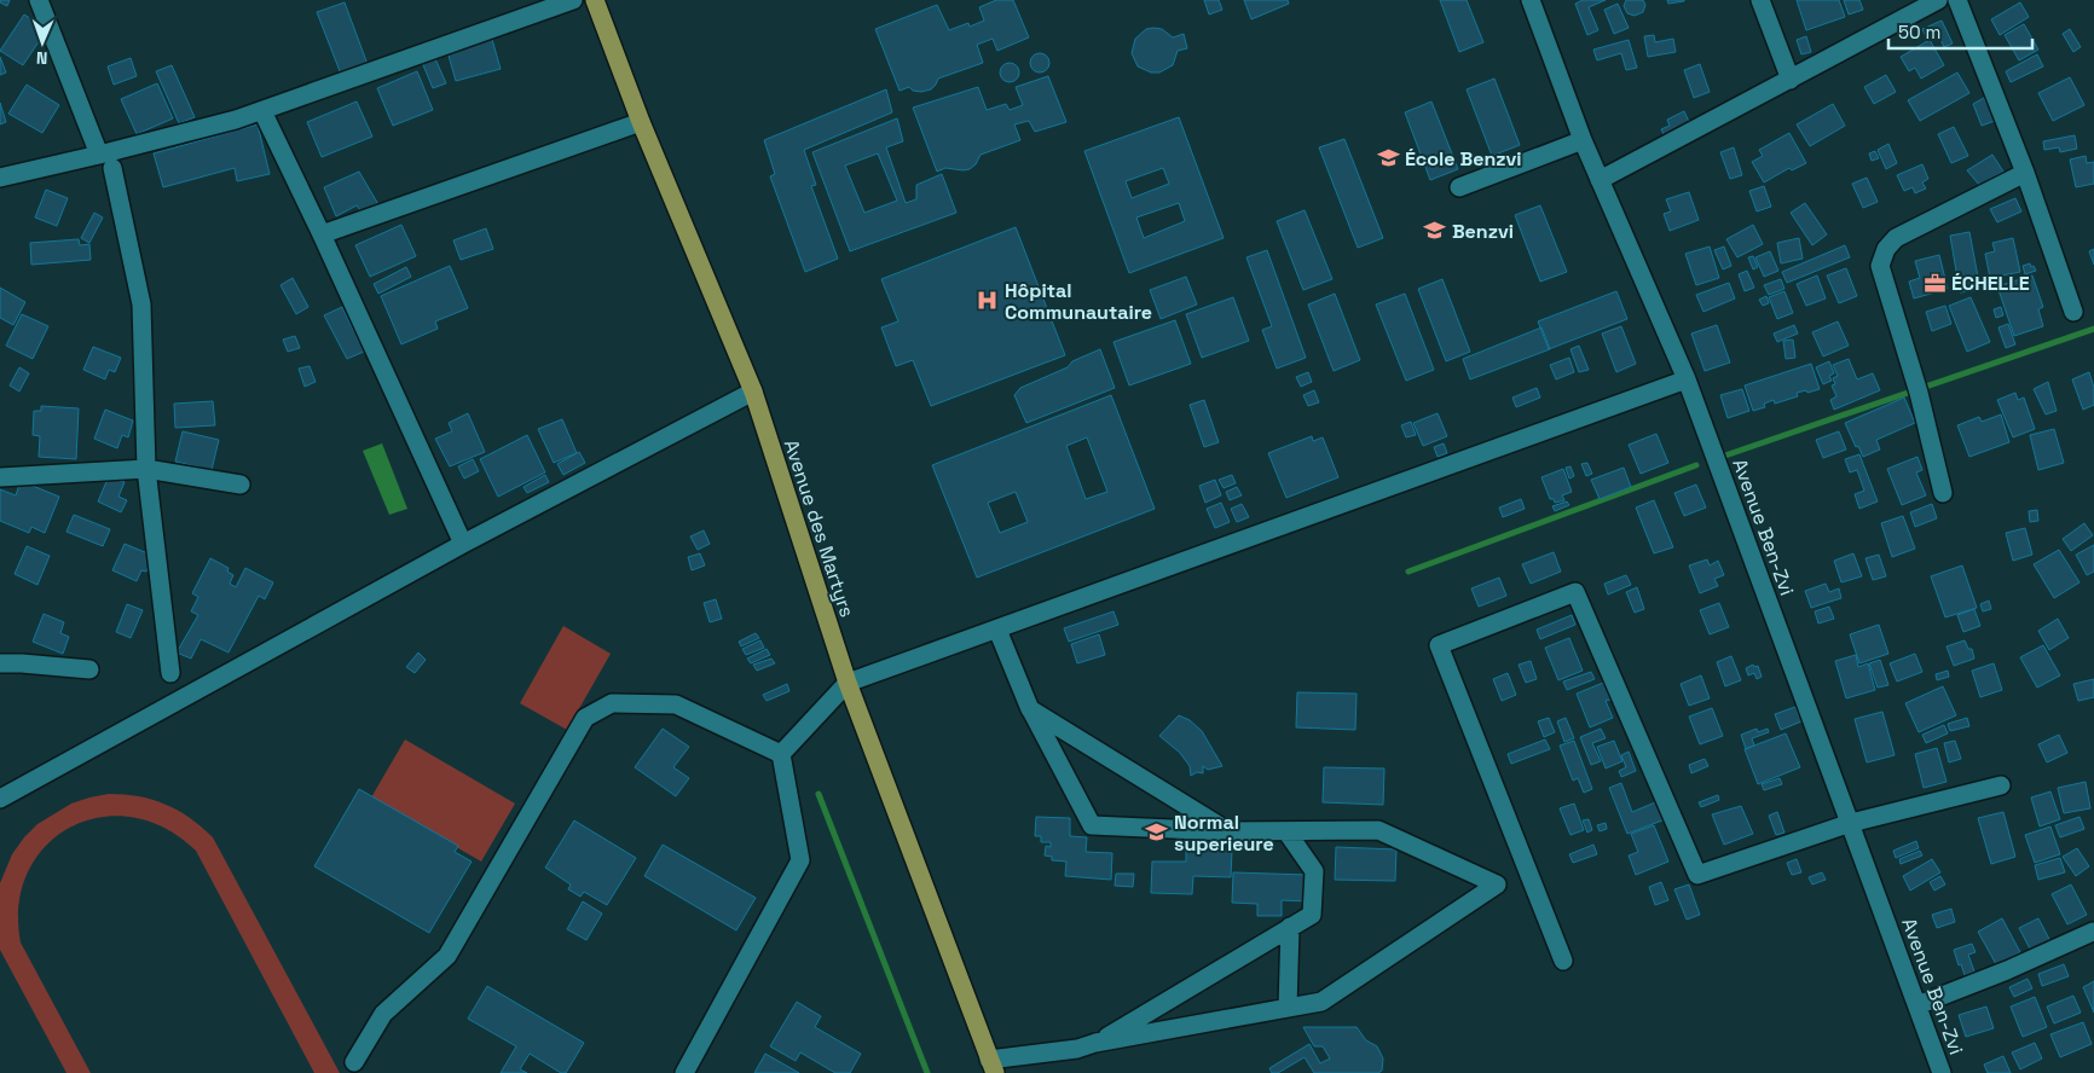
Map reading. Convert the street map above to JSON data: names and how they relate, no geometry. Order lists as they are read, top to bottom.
{
  "streets": {
    "main road": ["Avenue des Martyrs"],
    "street": ["Avenue Ben-Zvi"]
  },
  "places": {
    "school or university": ["École Benzvi", "Benzvi", "Normal superieure"],
    "office": ["ÉCHELLE"],
    "hospital": ["Hôpital Communautaire"]
  },
  "scale_bar": "50 m",
  "north": "bottom"
}
